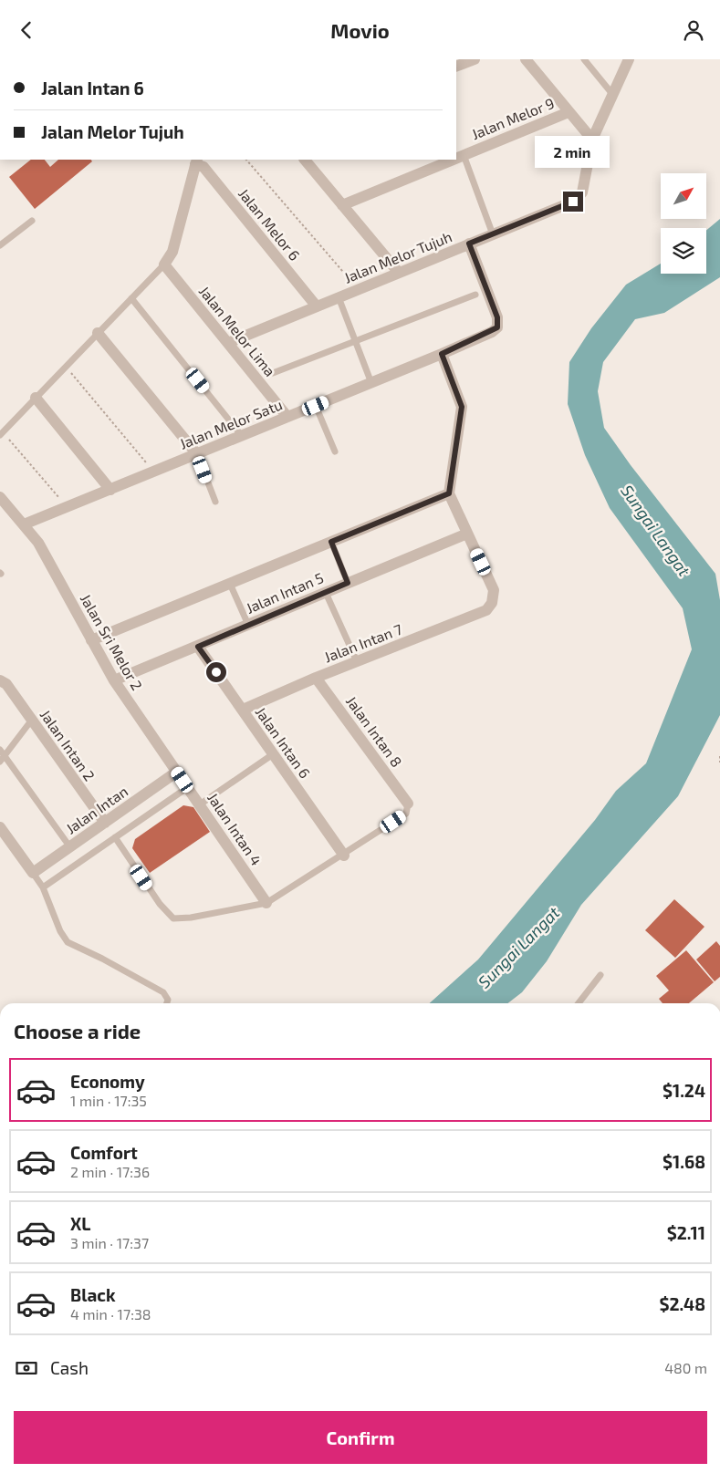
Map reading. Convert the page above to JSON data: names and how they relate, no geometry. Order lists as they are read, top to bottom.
{
  "streets": {
    "street": [
      "Jalan Melor 9",
      "Jalan Melor 6",
      "Jalan Melor Tujuh",
      "Jalan Melor Lima",
      "Jalan Melor Satu",
      "Jalan Intan 5",
      "Jalan Sri Melor 2",
      "Jalan Intan 7",
      "Jalan Intan 8",
      "Jalan Intan 6",
      "Jalan Intan 2",
      "Jalan Intan",
      "Jalan Intan 4"
    ]
  },
  "crossings": [
    ["Jalan Melor 6", "Jalan Melor Tujuh"],
    ["Jalan Melor Tujuh", "Jalan Melor Lima"],
    ["Jalan Melor Tujuh", "Jalan Melor Satu"],
    ["Jalan Melor Lima", "Jalan Melor Satu"],
    ["Jalan Melor Satu", "Jalan Sri Melor 2"],
    ["Jalan Intan 5", "Jalan Sri Melor 2"],
    ["Jalan Intan 5", "Jalan Intan 7"],
    ["Jalan Intan 5", "Jalan Intan 6"],
    ["Jalan Sri Melor 2", "Jalan Intan"],
    ["Jalan Sri Melor 2", "Jalan Intan 4"],
    ["Jalan Intan 7", "Jalan Intan 8"],
    ["Jalan Intan 7", "Jalan Intan 6"],
    ["Jalan Intan 2", "Jalan Intan"],
    ["Jalan Intan", "Jalan Intan 4"]
  ],
  "water": ["Sungai Langat"],
  "north": "top right",
  "page": {
    "header": "Movio",
    "banner": ["Jalan Intan 6", "Jalan Melor Tujuh"],
    "bubble": "2 min",
    "heading": "Choose a ride",
    "list": [
      {
        "name": "Economy",
        "note": "1 min · 17:35",
        "value": "$1.24"
      },
      {
        "name": "Comfort",
        "note": "2 min · 17:36",
        "value": "$1.68"
      },
      {
        "name": "XL",
        "note": "3 min · 17:37",
        "value": "$2.11"
      },
      {
        "name": "Black",
        "note": "4 min · 17:38",
        "value": "$2.48"
      }
    ],
    "pay": ["Cash", "480 m"],
    "buttons": "Confirm"
  }
}
